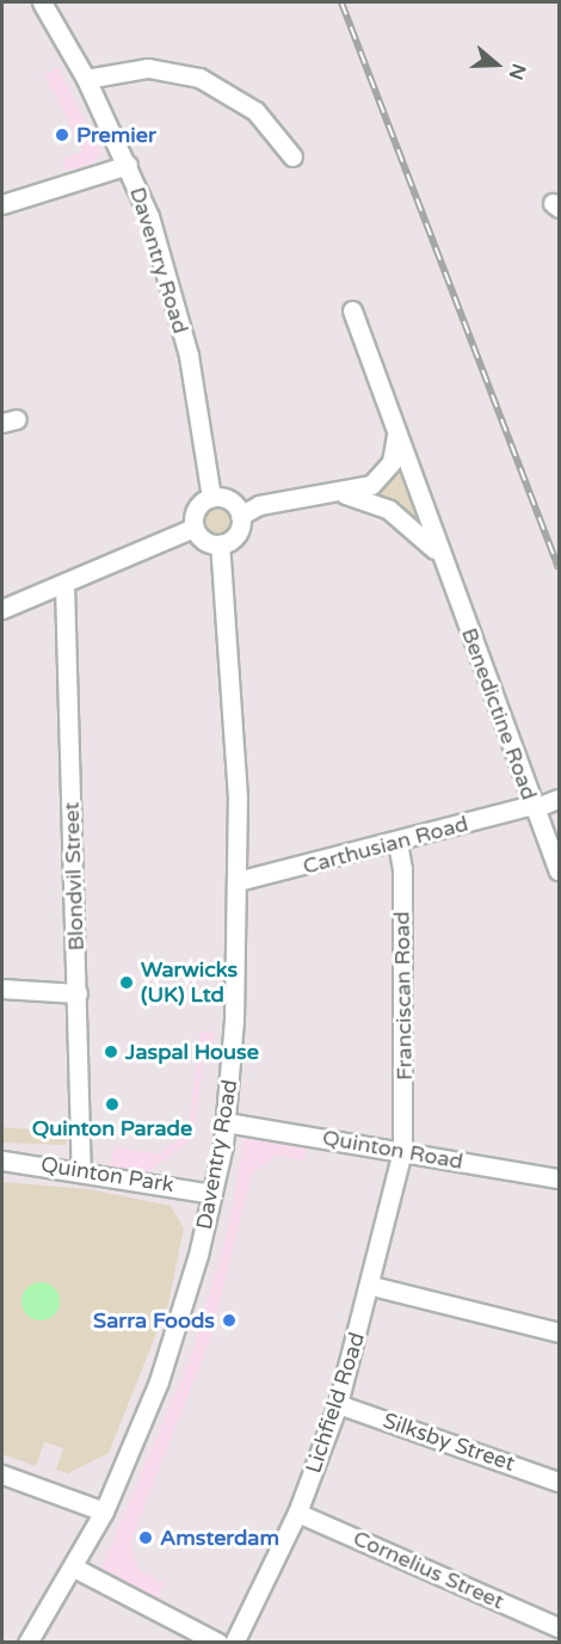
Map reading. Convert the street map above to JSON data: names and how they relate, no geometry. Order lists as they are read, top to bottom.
{
  "streets": {
    "street": [
      "Daventry Road",
      "Benedictine Road",
      "Carthusian Road",
      "Blondvil Street",
      "Franciscan Road",
      "Quinton Road",
      "Quinton Park",
      "Lichfield Road",
      "Silksby Street",
      "Cornelius Street"
    ]
  },
  "crossings": [
    ["Daventry Road", "Benedictine Road"],
    ["Daventry Road", "Carthusian Road"],
    ["Daventry Road", "Quinton Road"],
    ["Daventry Road", "Quinton Park"],
    ["Benedictine Road", "Carthusian Road"],
    ["Carthusian Road", "Franciscan Road"],
    ["Blondvil Street", "Quinton Park"],
    ["Franciscan Road", "Quinton Road"],
    ["Franciscan Road", "Lichfield Road"],
    ["Quinton Road", "Lichfield Road"],
    ["Lichfield Road", "Silksby Street"],
    ["Lichfield Road", "Cornelius Street"]
  ],
  "places": [
    "Premier",
    "Warwicks (UK) Ltd",
    "Jaspal House",
    "Quinton Parade",
    "Sarra Foods",
    "Amsterdam"
  ],
  "north": "right"
}
